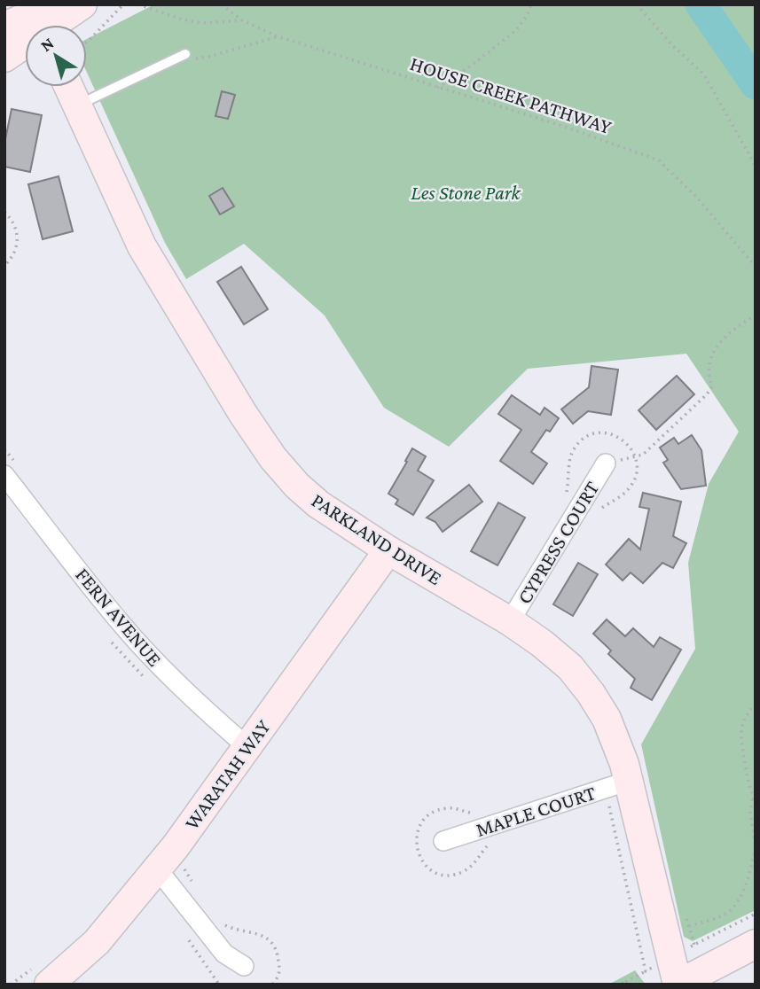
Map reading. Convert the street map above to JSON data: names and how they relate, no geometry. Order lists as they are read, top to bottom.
{
  "streets": {
    "street": [
      "PARKLAND DRIVE",
      "CYPRESS COURT",
      "FERN AVENUE",
      "WARATAH WAY",
      "MAPLE COURT"
    ],
    "path": ["HOUSE CREEK PATHWAY"]
  },
  "crossings": [
    ["PARKLAND DRIVE", "CYPRESS COURT"],
    ["PARKLAND DRIVE", "WARATAH WAY"],
    ["PARKLAND DRIVE", "MAPLE COURT"],
    ["FERN AVENUE", "WARATAH WAY"]
  ],
  "parks": ["Les Stone Park"],
  "north": "top left"
}
